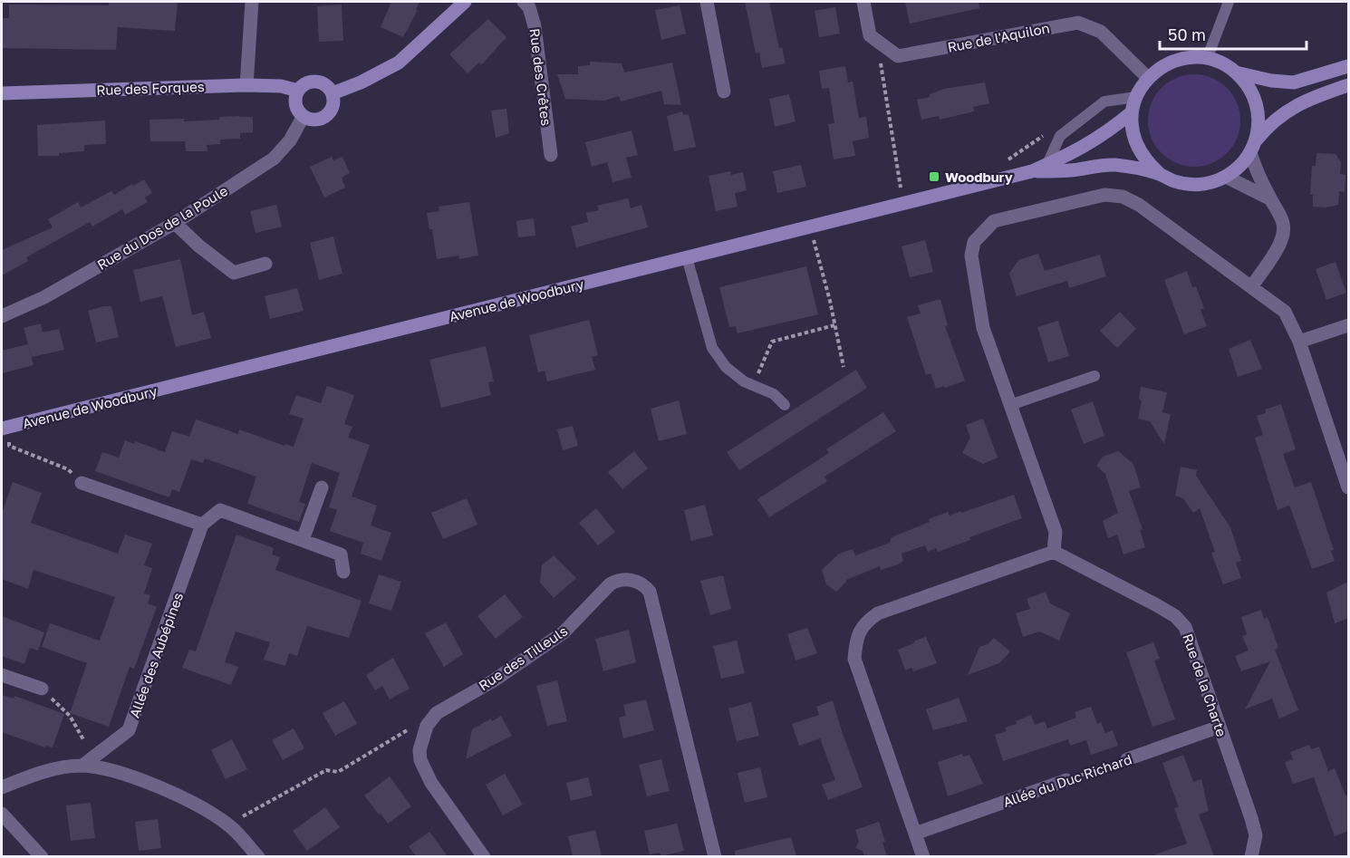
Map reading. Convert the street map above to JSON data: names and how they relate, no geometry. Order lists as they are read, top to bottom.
{
  "streets": {
    "street": [
      "Rue de l'Aquilon",
      "Rue des Crêtes",
      "Rue des Forques",
      "Rue du Dos de la Poule",
      "Avenue de Woodbury",
      "Allée des Aubépines",
      "Rue des Tilleuls",
      "Rue de la Charte",
      "Allée du Duc Richard"
    ]
  },
  "crossings": [
    ["Rue de l'Aquilon", "Avenue de Woodbury"],
    ["Rue des Forques", "Rue du Dos de la Poule"],
    ["Rue de la Charte", "Allée du Duc Richard"]
  ],
  "places": {
    "transit": ["Woodbury"]
  },
  "scale_bar": "50 m"
}
